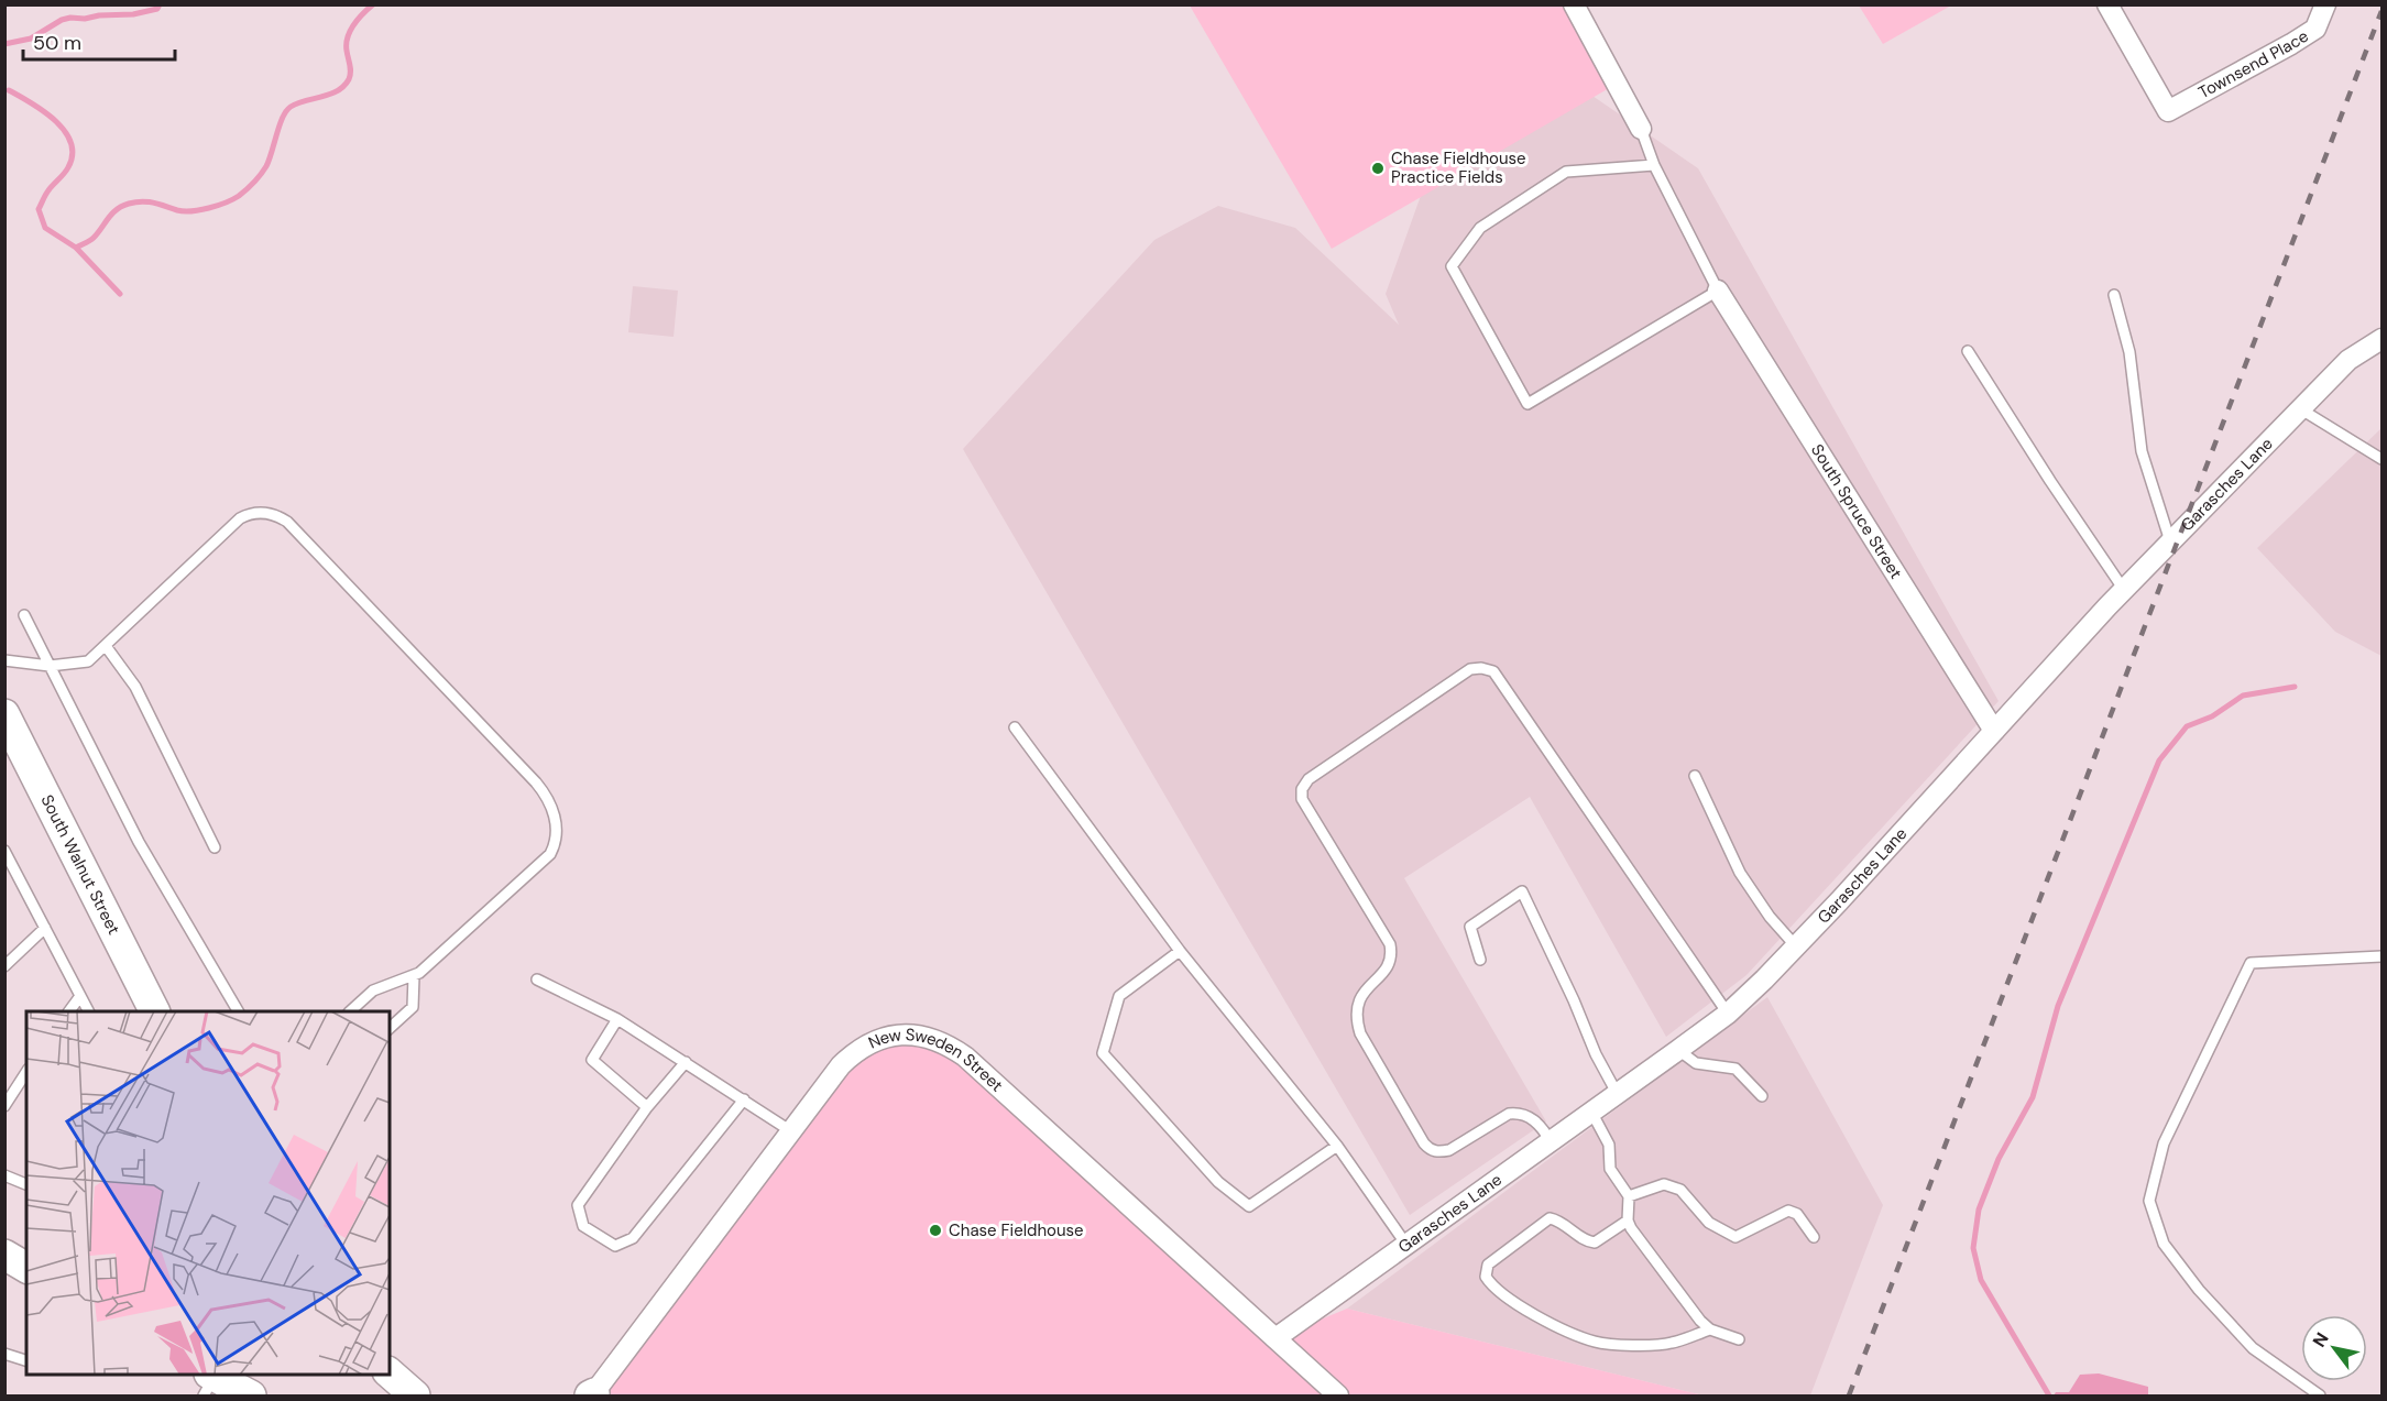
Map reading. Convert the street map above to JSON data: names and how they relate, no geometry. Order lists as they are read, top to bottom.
{
  "streets": {
    "main road": ["South Walnut Street"],
    "street": [
      "Townsend Place",
      "Garasches Lane",
      "South Spruce Street",
      "New Sweden Street"
    ]
  },
  "crossings": [
    ["Garasches Lane", "South Spruce Street"],
    ["Garasches Lane", "New Sweden Street"]
  ],
  "places": ["Chase Fieldhouse Practice Fields", "Chase Fieldhouse"],
  "scale_bar": "50 m",
  "north": "top left"
}
